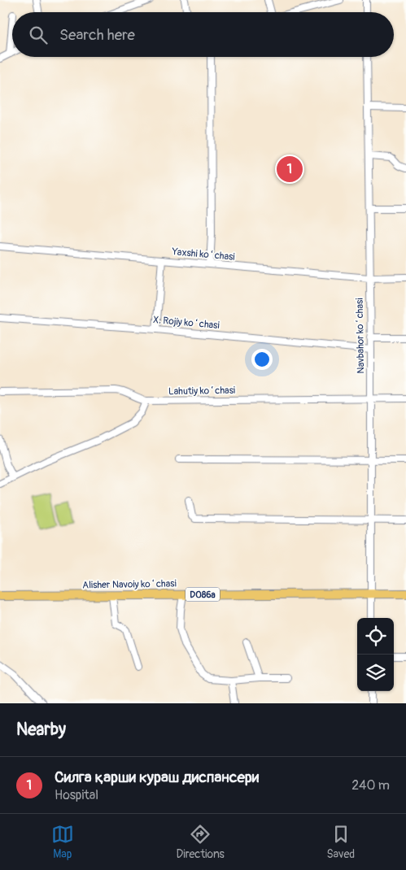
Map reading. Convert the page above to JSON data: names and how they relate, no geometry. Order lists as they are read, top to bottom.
{
  "streets": {
    "main road": ["Alisher Navoiy koʻchasi", "D086a"],
    "street": [
      "Yaxshi koʻchasi",
      "X. Rojiy koʻchasi",
      "Navbahor koʻchasi",
      "Lahutiy koʻchasi"
    ]
  },
  "crossings": [
    ["Yaxshi koʻchasi", "Navbahor koʻchasi"],
    ["X. Rojiy koʻchasi", "Navbahor koʻchasi"],
    ["Navbahor koʻchasi", "Lahutiy koʻchasi"],
    ["Navbahor koʻchasi", "Alisher Navoiy koʻchasi"]
  ],
  "page": {
    "search": "Search here",
    "pins": "1",
    "heading": "Nearby",
    "list": [
      {
        "mark": "1",
        "name": "Силга қарши кураш диспансери",
        "note": "Hospital",
        "value": "240 m"
      }
    ],
    "nav": ["Map", "Directions", "Saved"]
  }
}
